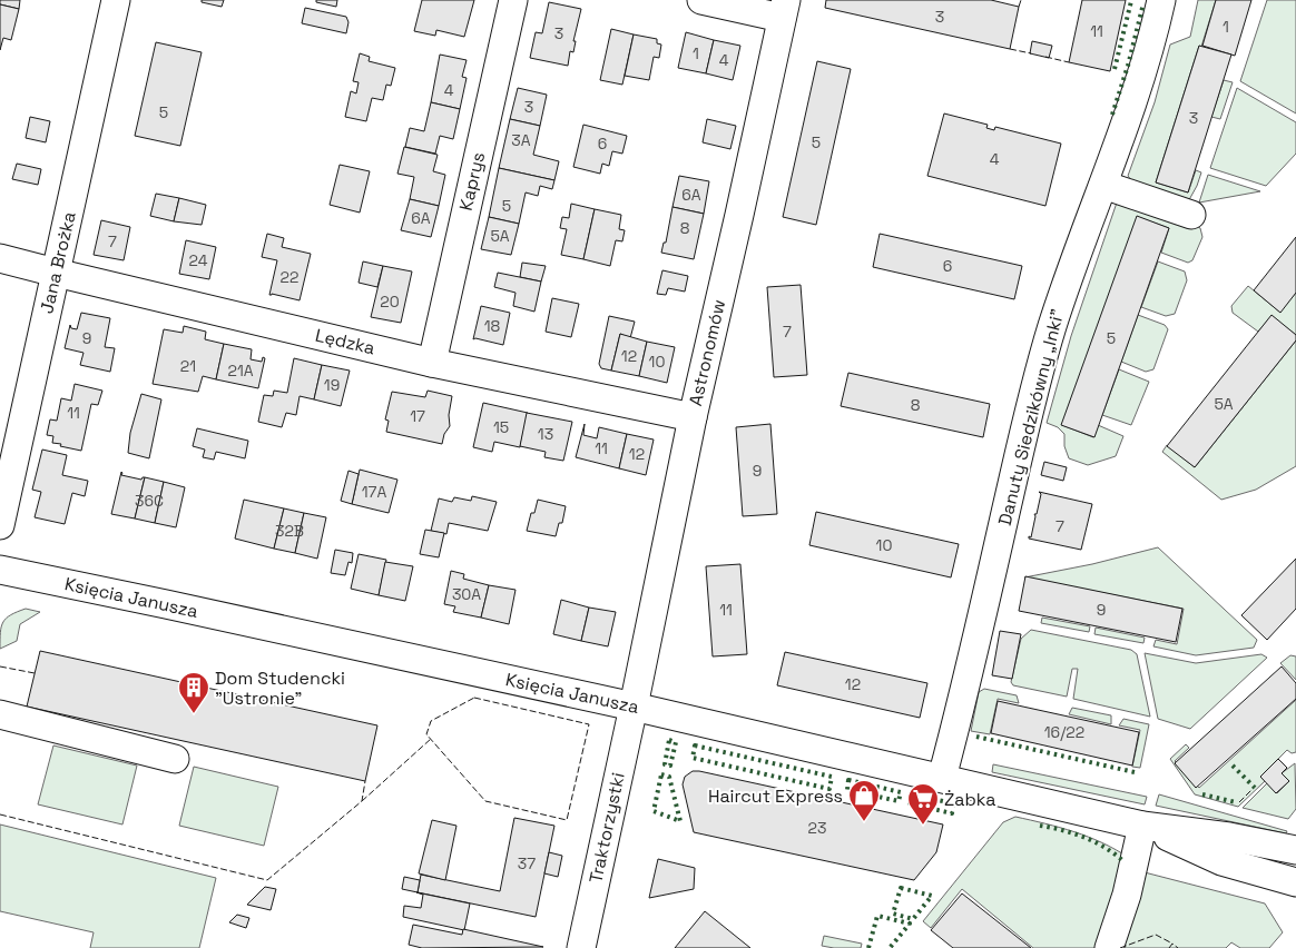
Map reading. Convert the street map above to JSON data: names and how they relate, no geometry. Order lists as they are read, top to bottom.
{
  "streets": {
    "street": [
      "Kaprys",
      "Jana Brożka",
      "Lędzka",
      "Astronomów",
      "Danuty Siedzikówny „Inki”",
      "Księcia Janusza",
      "Traktorzystki"
    ]
  },
  "crossings": [
    ["Kaprys", "Lędzka"],
    ["Jana Brożka", "Lędzka"],
    ["Lędzka", "Astronomów"],
    ["Astronomów", "Księcia Janusza"],
    ["Astronomów", "Traktorzystki"],
    ["Danuty Siedzikówny „Inki”", "Księcia Janusza"],
    ["Księcia Janusza", "Traktorzystki"]
  ],
  "places": {
    "building": ["Dom Studencki \"Ustronie\""],
    "shop": ["Haircut Express"],
    "supermarket": ["Żabka"]
  },
  "house_numbers": [
    "3",
    "1",
    "11",
    "3",
    "1",
    "4",
    "4",
    "3",
    "5",
    "3",
    "3A",
    "5",
    "6",
    "4",
    "6A",
    "5",
    "6A",
    "8",
    "5A",
    "7",
    "24",
    "6",
    "22",
    "20",
    "18",
    "7",
    "9",
    "5",
    "12",
    "10",
    "21",
    "21A",
    "19",
    "5A",
    "8",
    "11",
    "17",
    "15",
    "13",
    "11",
    "12",
    "9",
    "17A",
    "36C",
    "7",
    "32B",
    "10",
    "30A",
    "11",
    "9",
    "12",
    "16/22",
    "23",
    "37"
  ]
}
